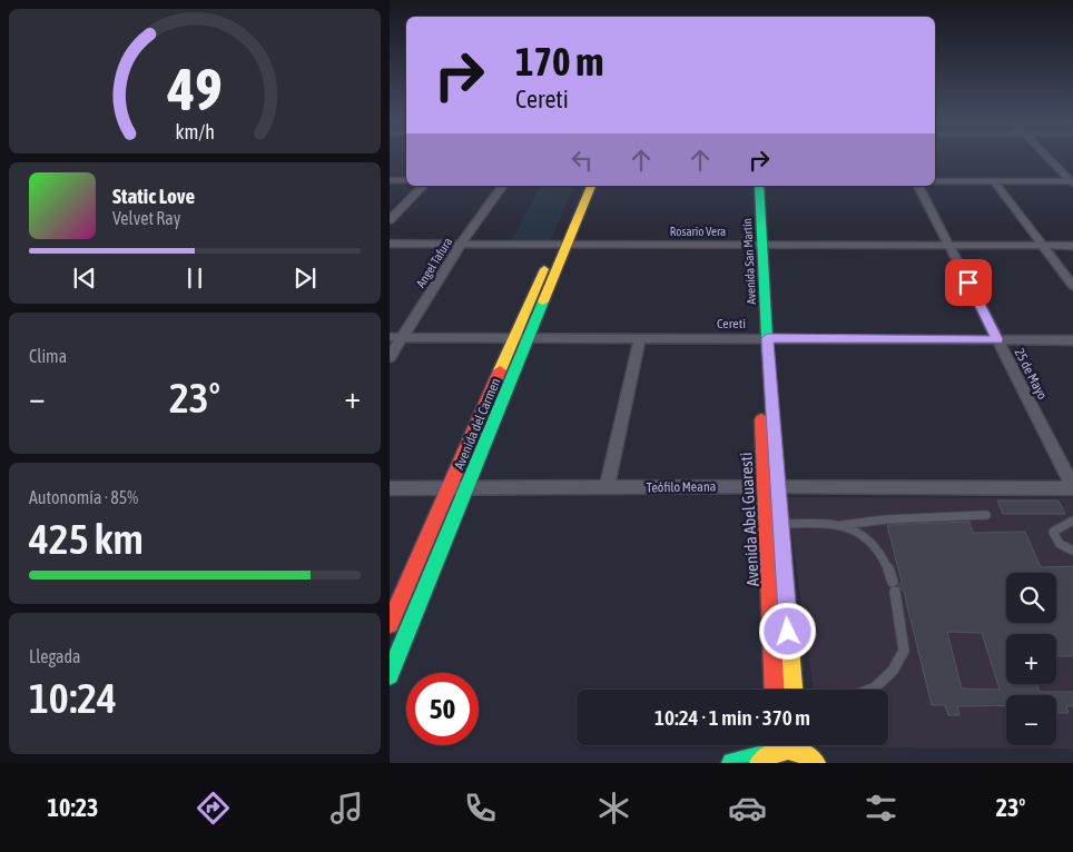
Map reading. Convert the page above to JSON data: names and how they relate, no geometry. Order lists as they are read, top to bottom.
{
  "streets": {
    "main road": ["Avenida San Martín", "Avenida del Carmen", "Avenida Abel Guaresti"],
    "street": [
      "Rosario Vera",
      "Angel Tafura",
      "Cereti",
      "25 de Mayo",
      "Teófilo Meana"
    ]
  },
  "crossings": [
    ["Rosario Vera", "Avenida San Martín"],
    ["Rosario Vera", "Angel Tafura"],
    ["Rosario Vera", "25 de Mayo"],
    ["Rosario Vera", "Avenida del Carmen"],
    ["Avenida San Martín", "Cereti"],
    ["Avenida San Martín", "Avenida Abel Guaresti"],
    ["Angel Tafura", "Cereti"],
    ["Cereti", "25 de Mayo"],
    ["Cereti", "Avenida del Carmen"],
    ["Cereti", "Avenida Abel Guaresti"],
    ["25 de Mayo", "Teófilo Meana"],
    ["Avenida del Carmen", "Teófilo Meana"],
    ["Teófilo Meana", "Avenida Abel Guaresti"]
  ],
  "page": {
    "turn": ["170 m", "Cereti"],
    "song": ["Static Love", "Velvet Ray"],
    "tile": [
      "Clima",
      ["Autonomía · 85%", "425 km"],
      ["Llegada", "10:24"]
    ],
    "heat": ["−", "23°", "+"],
    "map_buttons": ["+", "−"],
    "limit": "50",
    "trip": "10:24 · 1 min · 370 m",
    "tabs": ["10:23", "23°"],
    "gauge": ["49", "km/h"]
  }
}
